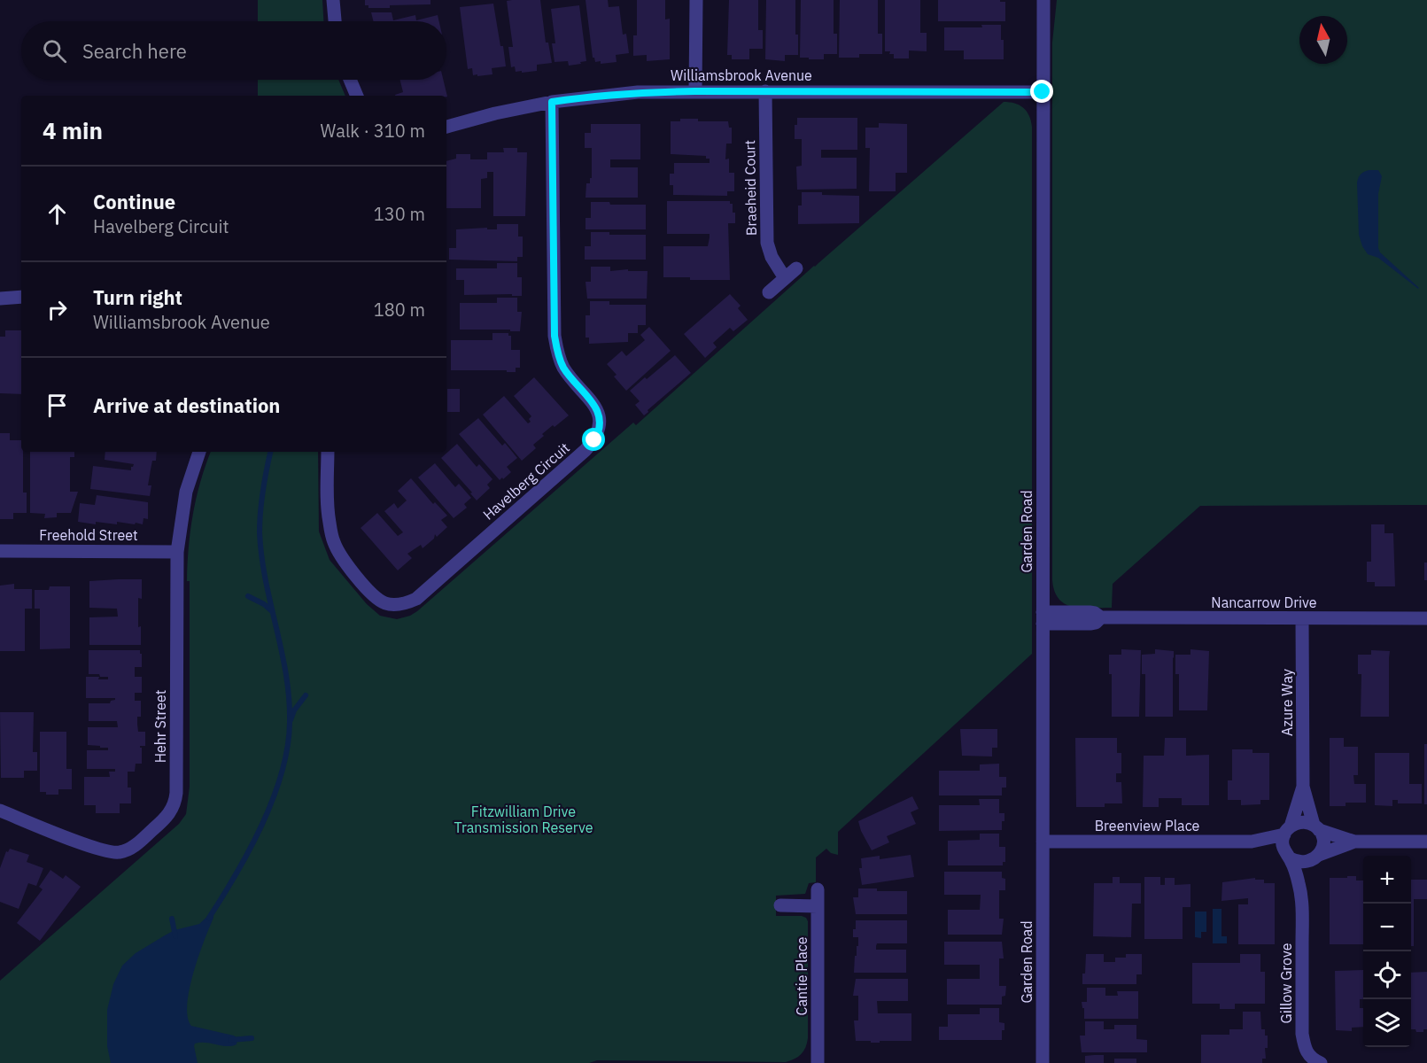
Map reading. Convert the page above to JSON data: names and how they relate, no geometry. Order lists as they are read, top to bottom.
{
  "streets": {
    "street": [
      "Williamsbrook Avenue",
      "Braeheid Court",
      "Havelberg Circuit",
      "Garden Road",
      "Freehold Street",
      "Nancarrow Drive",
      "Azure Way",
      "Hehr Street",
      "Breenview Place",
      "Cantie Place",
      "Gillow Grove"
    ]
  },
  "crossings": [
    ["Williamsbrook Avenue", "Braeheid Court"],
    ["Williamsbrook Avenue", "Havelberg Circuit"],
    ["Williamsbrook Avenue", "Garden Road"],
    ["Garden Road", "Nancarrow Drive"],
    ["Garden Road", "Breenview Place"],
    ["Freehold Street", "Hehr Street"],
    ["Nancarrow Drive", "Azure Way"],
    ["Azure Way", "Breenview Place"],
    ["Azure Way", "Gillow Grove"],
    ["Breenview Place", "Gillow Grove"]
  ],
  "parks": ["Fitzwilliam Drive Transmission Reserve"],
  "north": "top",
  "page": {
    "search": "Search here",
    "heading": ["4 min", "Walk · 310 m"],
    "list": [
      ["Continue", "Havelberg Circuit", "130 m"],
      ["Turn right", "Williamsbrook Avenue", "180 m"],
      "Arrive at destination"
    ],
    "map_buttons": ["+", "−"]
  }
}
